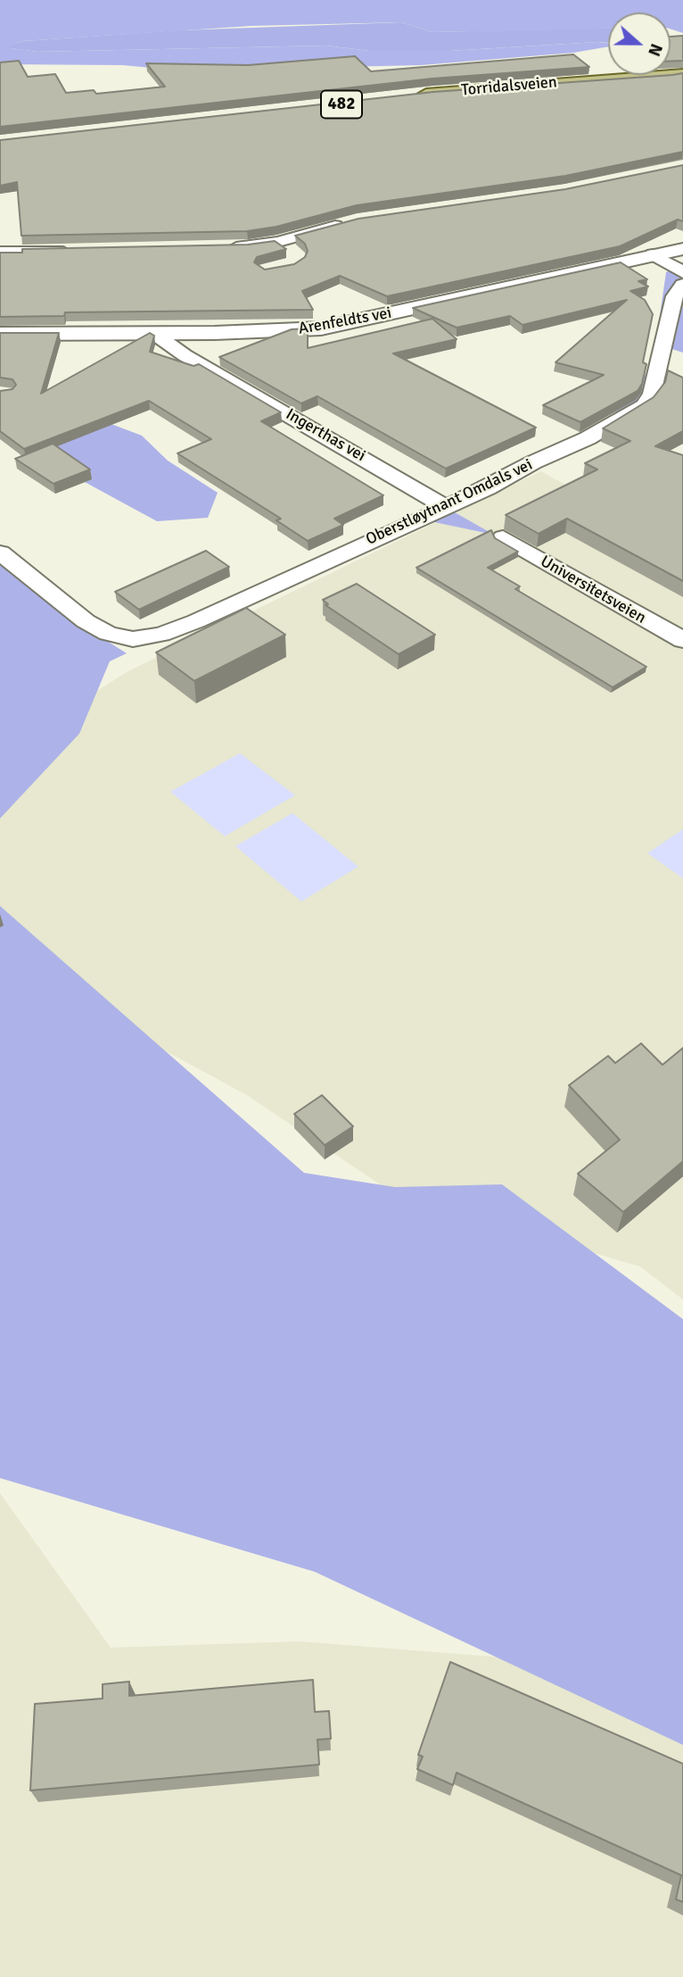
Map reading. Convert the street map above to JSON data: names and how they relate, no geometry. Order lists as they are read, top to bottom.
{
  "streets": {
    "main road": ["Torridalsveien"],
    "street": [
      "Arenfeldts vei",
      "Ingerthas vei",
      "Oberstløytnant Omdals vei",
      "Universitetsveien"
    ]
  },
  "crossings": [
    ["Arenfeldts vei", "Ingerthas vei"],
    ["Ingerthas vei", "Oberstløytnant Omdals vei"]
  ],
  "north": "right"
}
